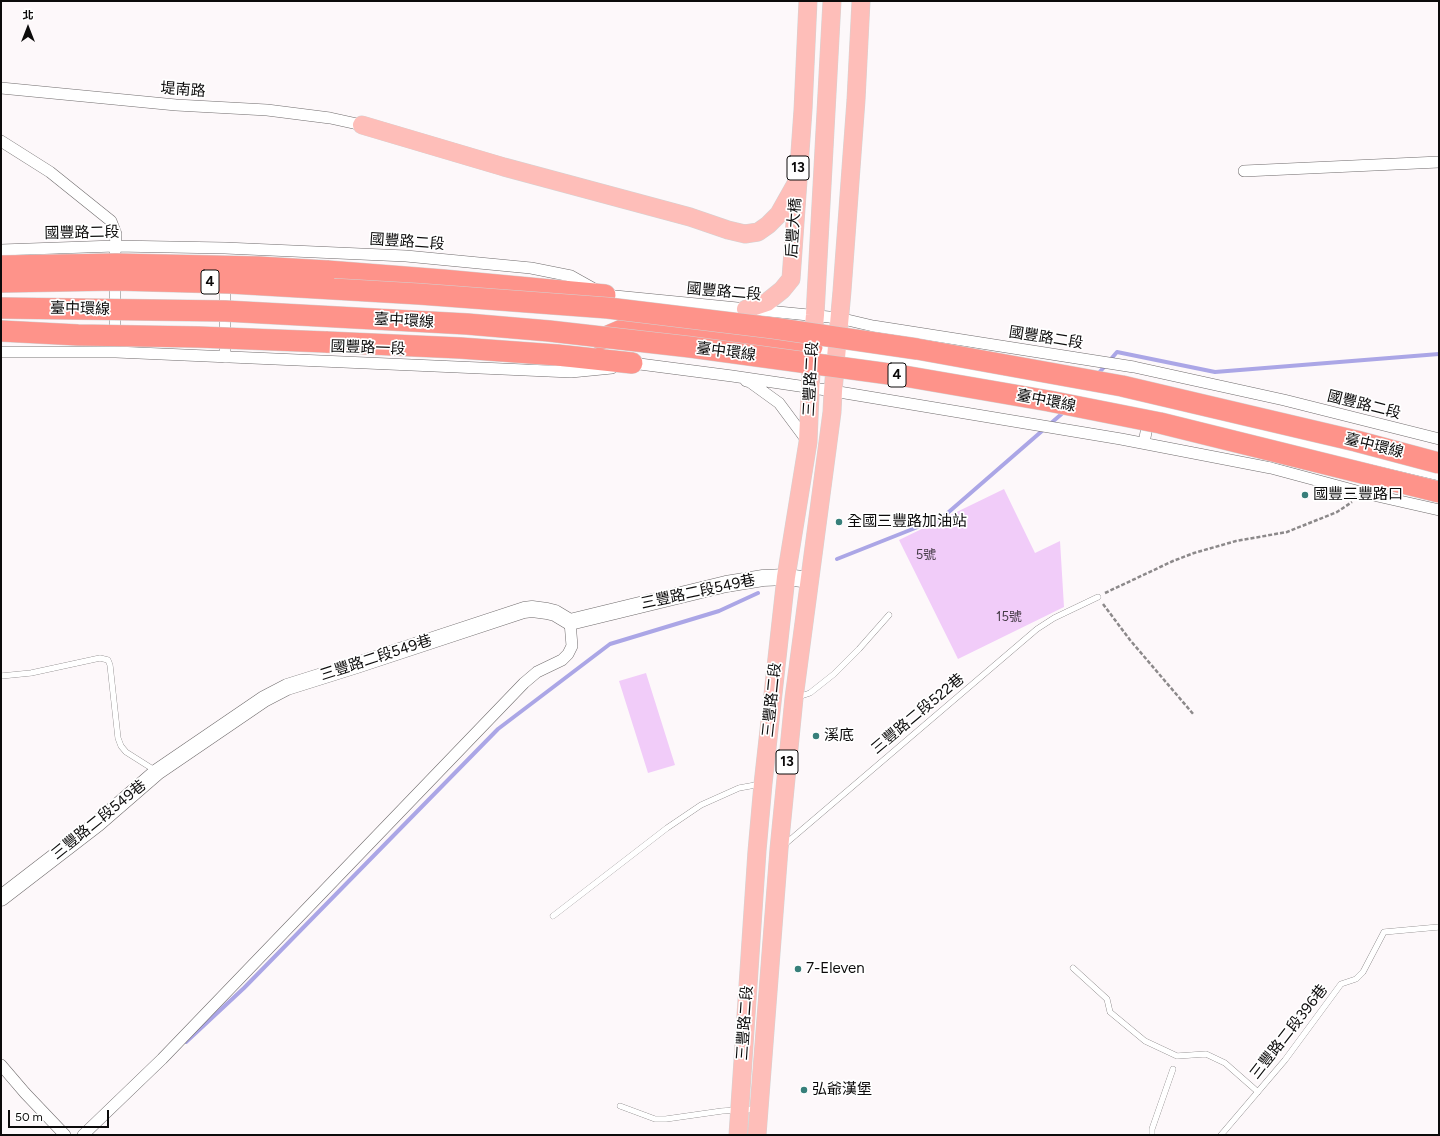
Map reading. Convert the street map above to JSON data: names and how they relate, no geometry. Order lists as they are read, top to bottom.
{
  "streets": {
    "highway": ["4", "臺中環線"],
    "main road": ["13", "后豐大橋", "三豐路二段"],
    "street": [
      "堤南路",
      "國豐路二段",
      "國豐路一段",
      "三豐路二段549巷"
    ],
    "lane": ["三豐路二段522巷", "三豐路二段396巷"]
  },
  "crossings": [
    ["13", "國豐路二段"],
    ["13", "三豐路二段"],
    ["后豐大橋", "國豐路二段"],
    ["后豐大橋", "三豐路二段"],
    ["國豐路二段", "三豐路二段"],
    ["三豐路二段", "三豐路二段549巷"],
    ["三豐路二段", "三豐路二段522巷"]
  ],
  "places": [
    "國豐三豐路口",
    "全國三豐路加油站",
    "溪底",
    "7-Eleven",
    "弘爺漢堡"
  ],
  "house_numbers": ["5號", "15號"],
  "scale_bar": "50 m",
  "north": "top"
}
